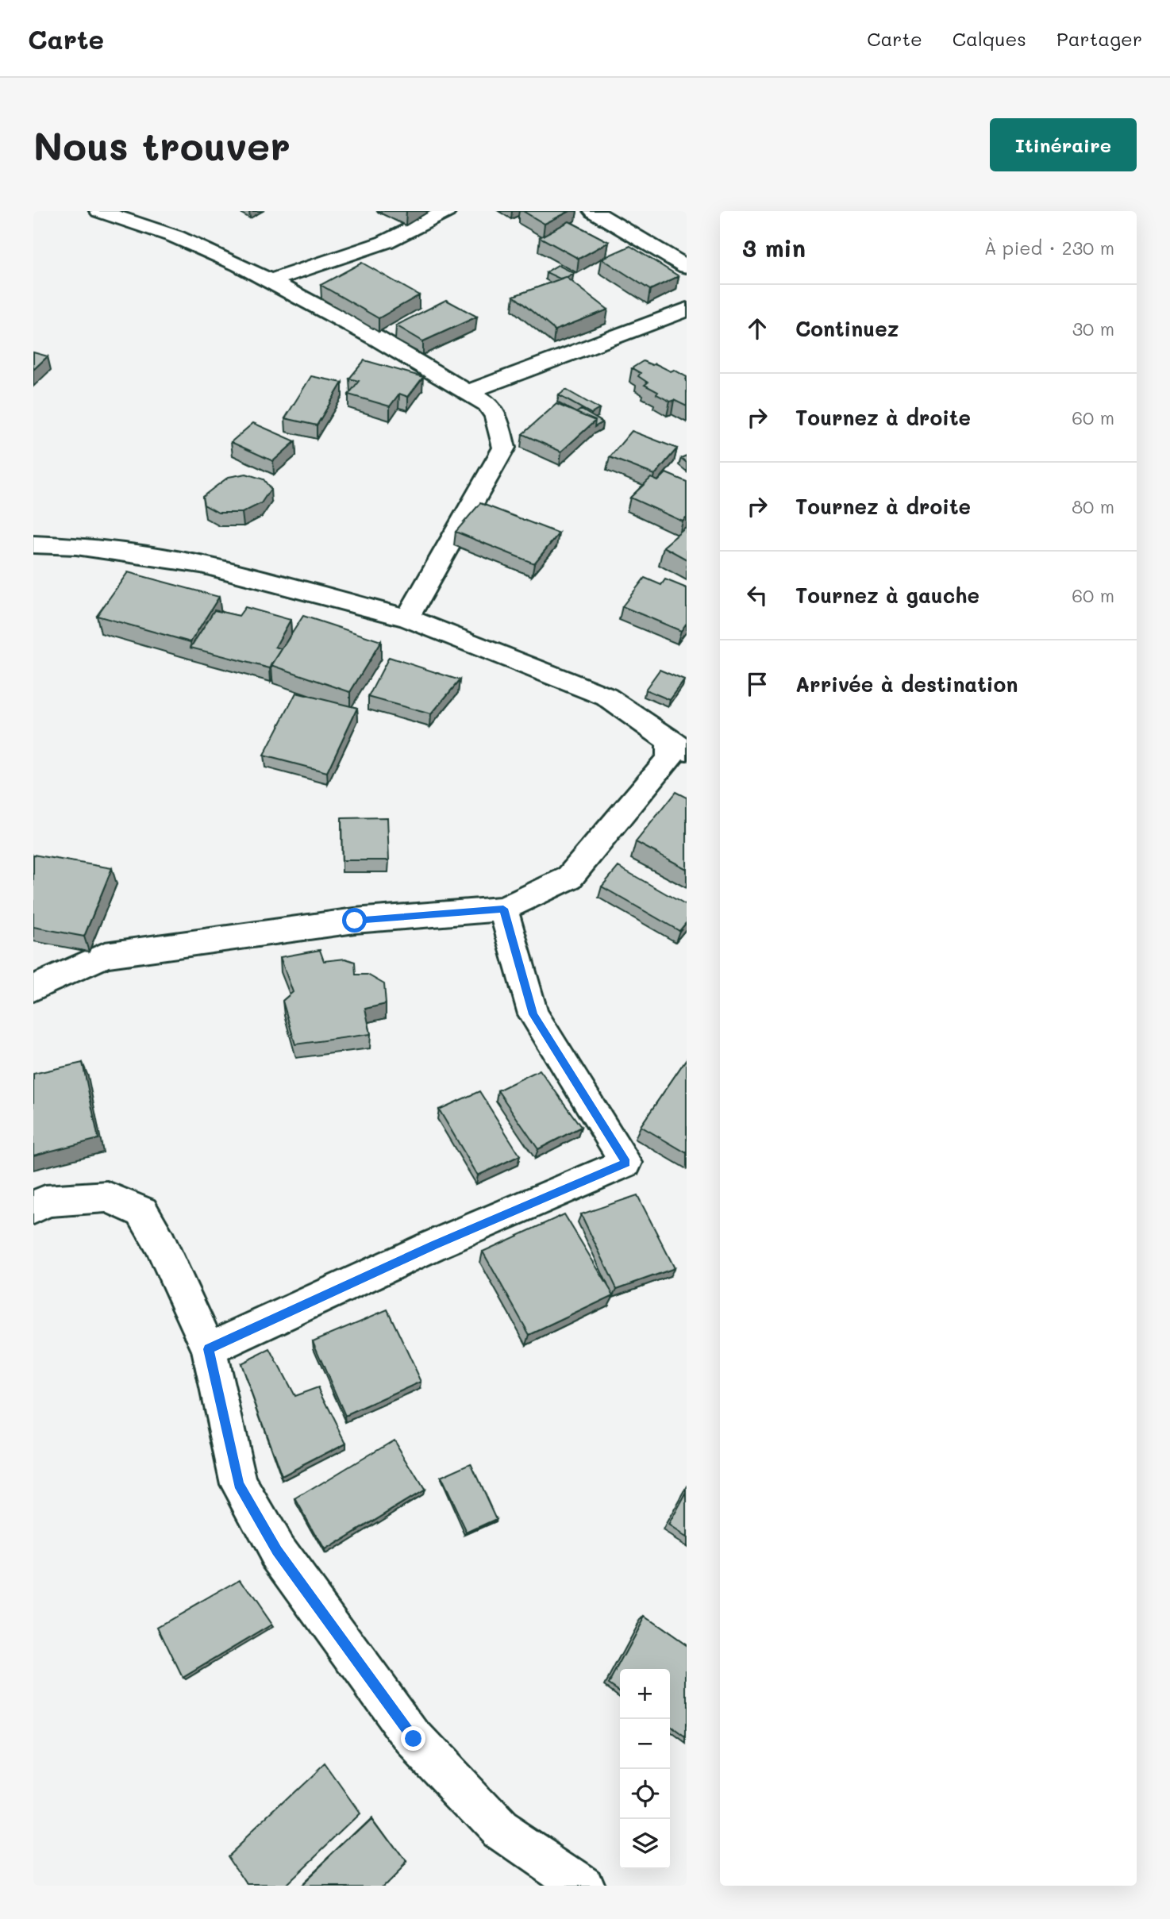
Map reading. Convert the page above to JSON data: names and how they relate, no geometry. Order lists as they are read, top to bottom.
{
  "page": {
    "header": "Carte",
    "nav": ["Carte", "Calques", "Partager"],
    "buttons": "Itinéraire",
    "title": "Nous trouver",
    "heading": ["3 min", "À pied · 230 m"],
    "list": [
      ["Continuez", "30 m"],
      ["Tournez à droite", "60 m"],
      ["Tournez à droite", "80 m"],
      ["Tournez à gauche", "60 m"],
      "Arrivée à destination"
    ],
    "map_buttons": ["+", "−"]
  }
}
